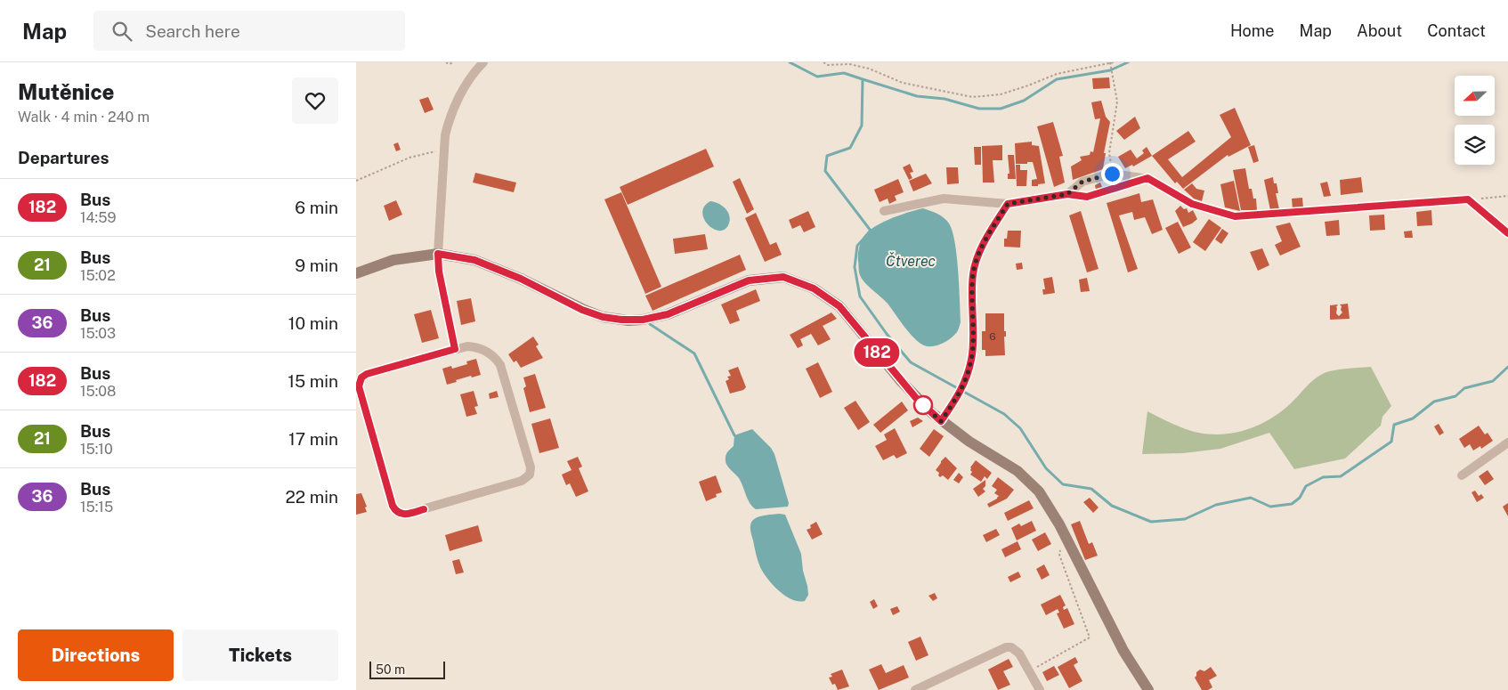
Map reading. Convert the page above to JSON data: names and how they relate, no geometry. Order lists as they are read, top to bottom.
{
  "water": ["Čtverec"],
  "lines": ["bus line 182"],
  "house_numbers": ["6"],
  "scale_bar": "50 m",
  "north": "left",
  "page": {
    "header": "Map",
    "search": "Search here",
    "nav": [
      "Home",
      "Map",
      "About",
      "Contact"
    ],
    "heading": [
      ["Mutěnice", "Walk · 4 min · 240 m"],
      "Departures"
    ],
    "on_map": "182",
    "list": [
      {
        "mark": "182",
        "name": "Bus",
        "note": "14:59",
        "value": "6 min"
      },
      {
        "mark": "21",
        "name": "Bus",
        "note": "15:02",
        "value": "9 min"
      },
      {
        "mark": "36",
        "name": "Bus",
        "note": "15:03",
        "value": "10 min"
      },
      {
        "mark": "182",
        "name": "Bus",
        "note": "15:08",
        "value": "15 min"
      },
      {
        "mark": "21",
        "name": "Bus",
        "note": "15:10",
        "value": "17 min"
      },
      {
        "mark": "36",
        "name": "Bus",
        "note": "15:15",
        "value": "22 min"
      }
    ],
    "buttons": ["Directions", "Tickets"],
    "scale": "50 m"
  }
}
